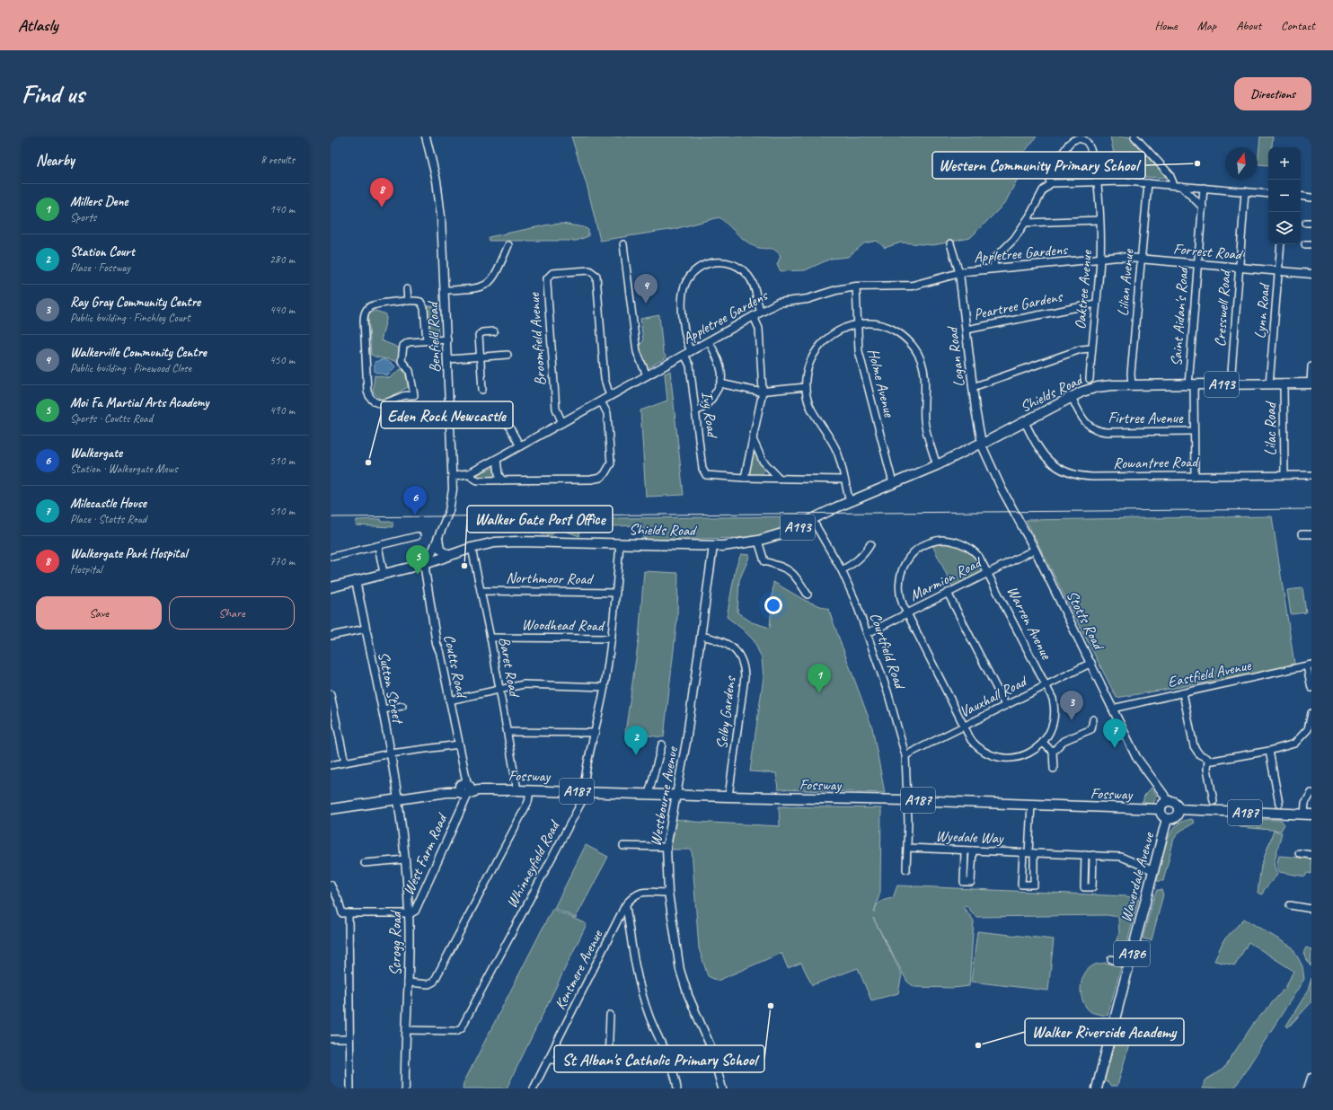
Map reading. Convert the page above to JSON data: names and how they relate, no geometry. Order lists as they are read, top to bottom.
{
  "streets": {
    "main road": [
      "A193",
      "Shields Road",
      "Fossway",
      "A187",
      "Waverdale Avenue",
      "A186"
    ],
    "street": [
      "Forrest Road",
      "Appletree Gardens",
      "Lilian Avenue",
      "Oaktree Avenue",
      "Peartree Gardens",
      "Cresswell Road",
      "Lynn Road",
      "Saint Aidan's Road",
      "Benfield Road",
      "Broomfield Avenue",
      "Logan Road",
      "Holme Avenue",
      "Ivy Road",
      "Firtree Avenue",
      "Lilac Road",
      "Rowantree Road",
      "Northmoor Road",
      "Marmion Road",
      "Stotts Road",
      "Warren Avenue",
      "Woodhead Road",
      "Courtfield Road",
      "Coutts Road",
      "Baret Road",
      "Eastfield Avenue",
      "Sutton Street",
      "Vauxhall Road",
      "Selby Gardens",
      "Westbourne Avenue",
      "Wyedale Way",
      "West Farm Road",
      "Whinneyfield Road",
      "Scrogg Road",
      "Kentmere Avenue"
    ]
  },
  "crossings": [
    ["Forrest Road", "Appletree Gardens"],
    ["Forrest Road", "Lilian Avenue"],
    ["Forrest Road", "Oaktree Avenue"],
    ["Forrest Road", "Cresswell Road"],
    ["Forrest Road", "Lynn Road"],
    ["Forrest Road", "Saint Aidan's Road"],
    ["Appletree Gardens", "Oaktree Avenue"],
    ["Appletree Gardens", "Benfield Road"],
    ["Appletree Gardens", "Broomfield Avenue"],
    ["Appletree Gardens", "Logan Road"],
    ["Appletree Gardens", "Holme Avenue"],
    ["Appletree Gardens", "Ivy Road"],
    ["Lilian Avenue", "A193"],
    ["Lilian Avenue", "Shields Road"],
    ["Oaktree Avenue", "Peartree Gardens"],
    ["Peartree Gardens", "Logan Road"],
    ["Cresswell Road", "A193"],
    ["Lynn Road", "A193"],
    ["Saint Aidan's Road", "A193"],
    ["Saint Aidan's Road", "Firtree Avenue"],
    ["Saint Aidan's Road", "Rowantree Road"],
    ["Benfield Road", "Shields Road"],
    ["Benfield Road", "Coutts Road"],
    ["Logan Road", "Shields Road"],
    ["Logan Road", "Stotts Road"],
    ["Holme Avenue", "Shields Road"],
    ["A193", "Shields Road"],
    ["A193", "Lilac Road"],
    ["Shields Road", "Firtree Avenue"],
    ["Shields Road", "Rowantree Road"],
    ["Shields Road", "Stotts Road"],
    ["Shields Road", "Courtfield Road"],
    ["Shields Road", "Coutts Road"],
    ["Shields Road", "Baret Road"],
    ["Shields Road", "Sutton Street"],
    ["Shields Road", "Westbourne Avenue"],
    ["Shields Road", "Whinneyfield Road"],
    ["Lilac Road", "Rowantree Road"],
    ["Northmoor Road", "Baret Road"],
    ["Northmoor Road", "Whinneyfield Road"],
    ["Marmion Road", "Stotts Road"],
    ["Marmion Road", "Warren Avenue"],
    ["Marmion Road", "Courtfield Road"],
    ["Stotts Road", "Eastfield Avenue"],
    ["Stotts Road", "Vauxhall Road"],
    ["Stotts Road", "Fossway"],
    ["Stotts Road", "A187"],
    ["Stotts Road", "Waverdale Avenue"],
    ["Warren Avenue", "Vauxhall Road"],
    ["Woodhead Road", "Baret Road"],
    ["Woodhead Road", "Whinneyfield Road"],
    ["Courtfield Road", "Vauxhall Road"],
    ["Courtfield Road", "Fossway"],
    ["Coutts Road", "Fossway"],
    ["Coutts Road", "West Farm Road"],
    ["Baret Road", "Fossway"],
    ["Sutton Street", "Fossway"],
    ["Sutton Street", "Scrogg Road"],
    ["Selby Gardens", "Fossway"],
    ["Selby Gardens", "Westbourne Avenue"],
    ["Fossway", "A187"],
    ["Fossway", "Westbourne Avenue"],
    ["Fossway", "West Farm Road"],
    ["Fossway", "Whinneyfield Road"],
    ["Fossway", "Waverdale Avenue"],
    ["Fossway", "Scrogg Road"],
    ["A187", "Waverdale Avenue"],
    ["Westbourne Avenue", "Kentmere Avenue"],
    ["Wyedale Way", "Waverdale Avenue"],
    ["West Farm Road", "Scrogg Road"],
    ["Whinneyfield Road", "Scrogg Road"]
  ],
  "places": [
    "Western Community Primary School",
    "Eden Rock Newcastle",
    "Walker Gate Post Office",
    "St Alban's Catholic Primary School",
    "Walker Riverside Academy"
  ],
  "north": "top",
  "page": {
    "header": "Atlasly",
    "nav": [
      "Home",
      "Map",
      "About",
      "Contact"
    ],
    "buttons": [
      "Directions",
      ["Save", "Share"]
    ],
    "title": "Find us",
    "heading": ["Nearby", "8 results"],
    "map_buttons": ["+", "−"],
    "pins": [
      "8",
      "4",
      "6",
      "5",
      "1",
      "3",
      "7",
      "2"
    ],
    "list": [
      {
        "mark": "1",
        "name": "Millers Dene",
        "note": "Sports",
        "value": "140 m"
      },
      {
        "mark": "2",
        "name": "Station Court",
        "note": "Place · Fossway",
        "value": "280 m"
      },
      {
        "mark": "3",
        "name": "Ray Gray Community Centre",
        "note": "Public building · Finchley Court",
        "value": "440 m"
      },
      {
        "mark": "4",
        "name": "Walkerville Community Centre",
        "note": "Public building · Pinewood Close",
        "value": "450 m"
      },
      {
        "mark": "5",
        "name": "Moi Fa Martial Arts Academy",
        "note": "Sports · Coutts Road",
        "value": "490 m"
      },
      {
        "mark": "6",
        "name": "Walkergate",
        "note": "Station · Walkergate Mews",
        "value": "510 m"
      },
      {
        "mark": "7",
        "name": "Milecastle House",
        "note": "Place · Stotts Road",
        "value": "510 m"
      },
      {
        "mark": "8",
        "name": "Walkergate Park Hospital",
        "note": "Hospital",
        "value": "770 m"
      }
    ]
  }
}
